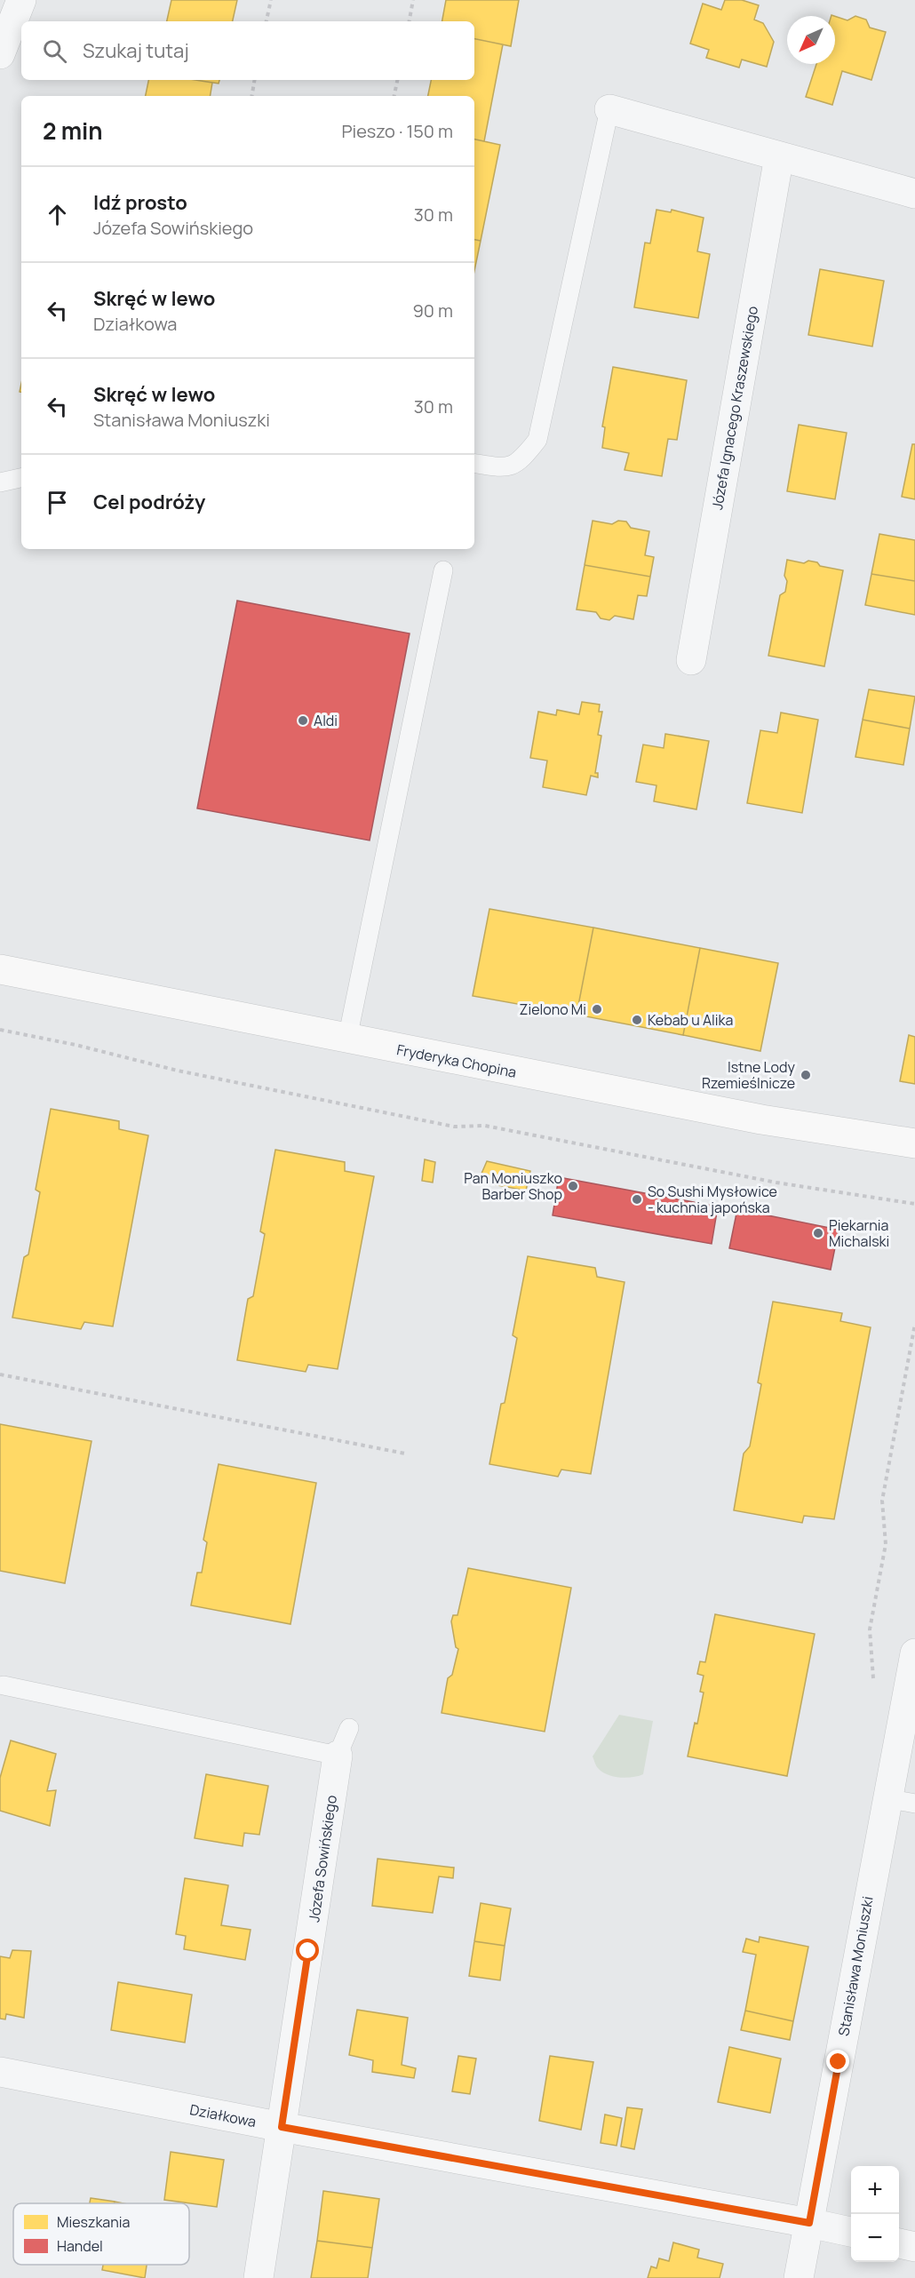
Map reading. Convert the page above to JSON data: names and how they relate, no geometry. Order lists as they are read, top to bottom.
{
  "streets": {
    "street": [
      "Józefa Ignacego Kraszewskiego",
      "Fryderyka Chopina",
      "Józefa Sowińskiego",
      "Stanisława Moniuszki",
      "Działkowa"
    ]
  },
  "crossings": [
    ["Józefa Sowińskiego", "Działkowa"],
    ["Stanisława Moniuszki", "Działkowa"]
  ],
  "places": [
    "Aldi",
    "Zielono Mi",
    "Kebab u Alika",
    "Istne Lody Rzemieślnicze",
    "Pan Moniuszko Barber Shop",
    "So Sushi Mysłowice - kuchnia japońska",
    "Piekarnia Michalski"
  ],
  "legend": ["Mieszkania", "Handel"],
  "north": "bottom left",
  "page": {
    "search": "Szukaj tutaj",
    "heading": ["2 min", "Pieszo · 150 m"],
    "list": [
      ["Idź prosto", "Józefa Sowińskiego", "30 m"],
      ["Skręć w lewo", "Działkowa", "90 m"],
      ["Skręć w lewo", "Stanisława Moniuszki", "30 m"],
      "Cel podróży"
    ],
    "map_buttons": ["+", "−"]
  }
}
